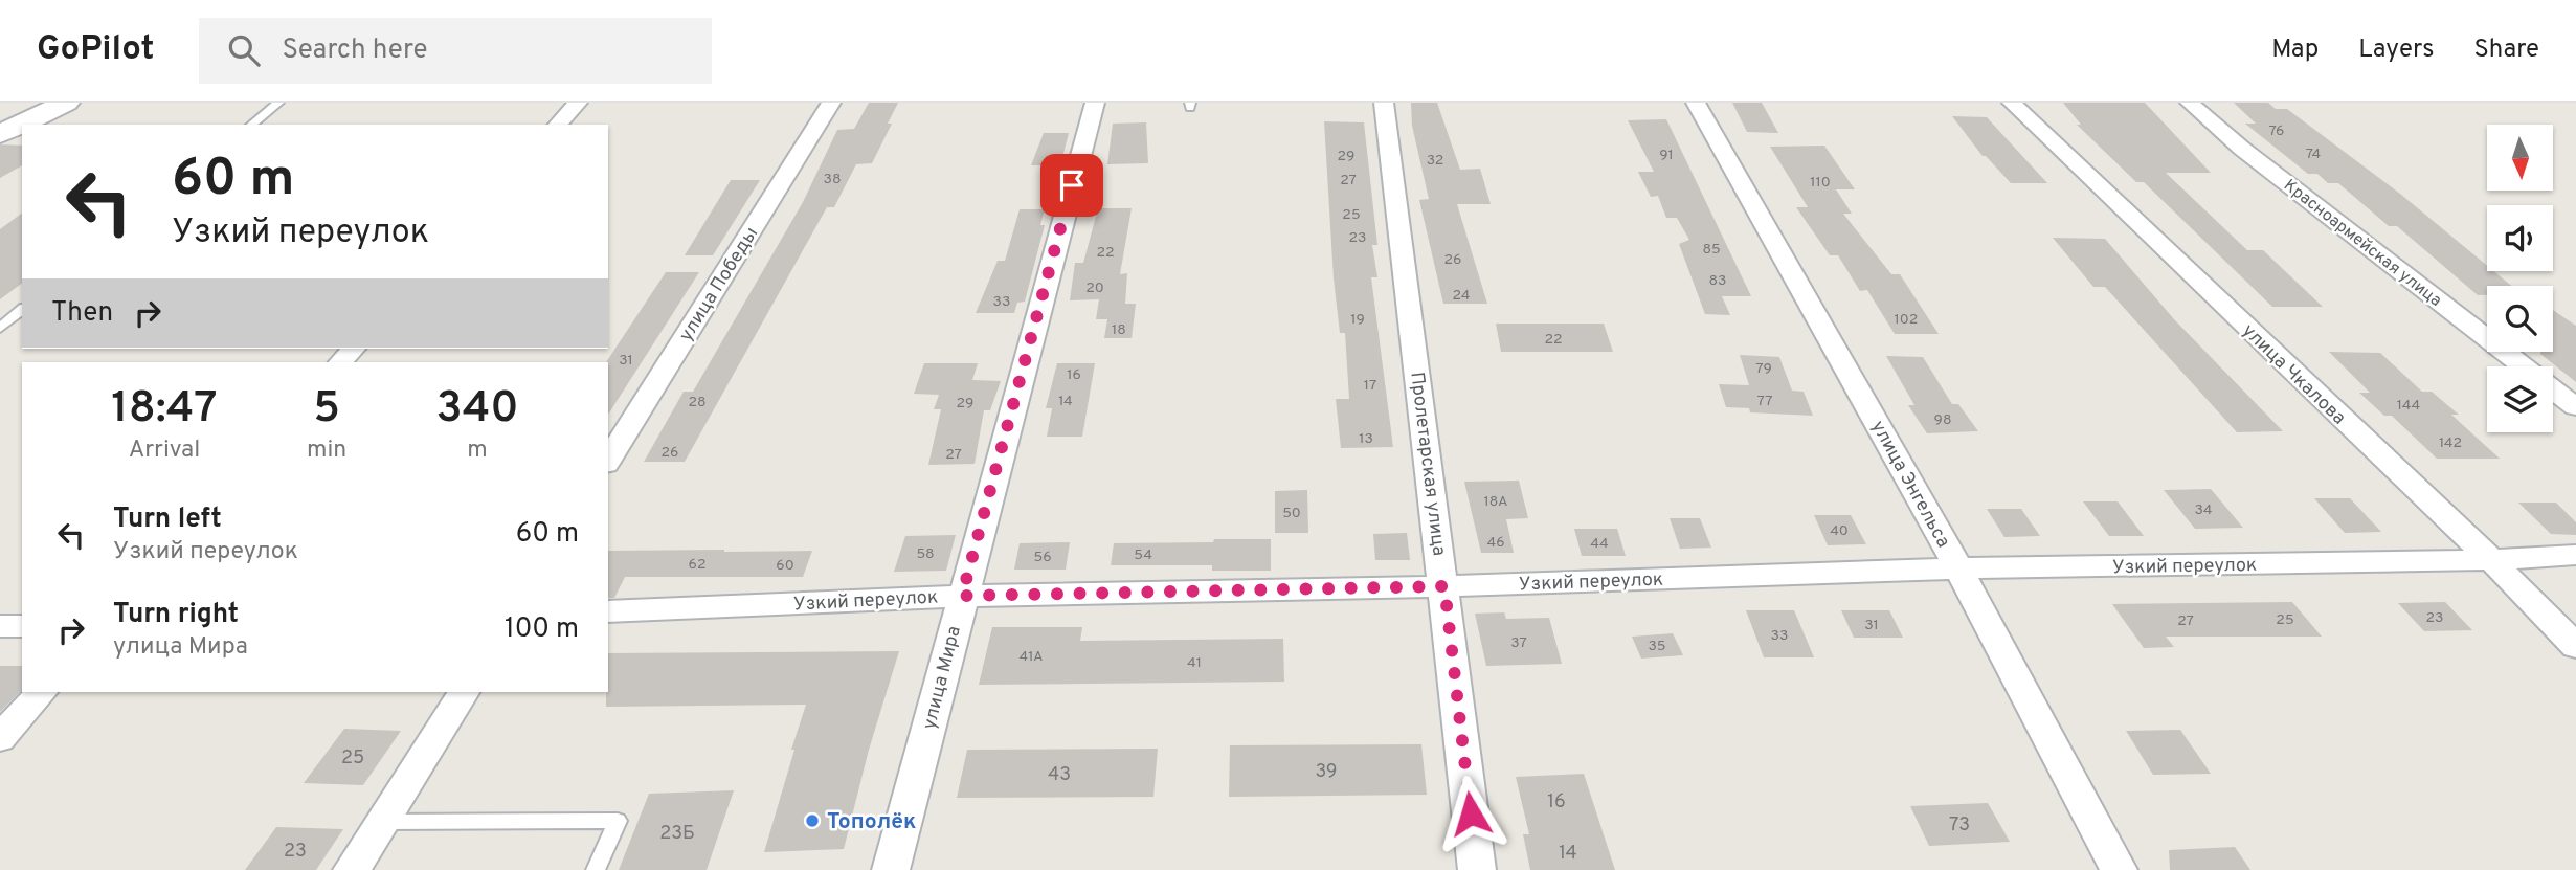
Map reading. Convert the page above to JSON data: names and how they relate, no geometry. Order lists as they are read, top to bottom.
{
  "streets": {
    "street": [
      "Красноармейская улица",
      "улица Победы",
      "улица Чкалова",
      "Пролетарская улица",
      "улица Энгельса",
      "Узкий переулок",
      "улица Мира"
    ]
  },
  "crossings": [
    ["улица Чкалова", "Узкий переулок"],
    ["Пролетарская улица", "Узкий переулок"],
    ["улица Энгельса", "Узкий переулок"],
    ["Узкий переулок", "улица Мира"]
  ],
  "places": ["Тополёк"],
  "house_numbers": [
    "76",
    "74",
    "91",
    "29",
    "32",
    "38",
    "27",
    "110",
    "25",
    "23",
    "85",
    "22",
    "26",
    "83",
    "20",
    "24",
    "33",
    "19",
    "102",
    "18",
    "22",
    "31",
    "79",
    "16",
    "17",
    "14",
    "77",
    "28",
    "29",
    "144",
    "98",
    "13",
    "142",
    "26",
    "27",
    "18А",
    "34",
    "50",
    "40",
    "46",
    "44",
    "58",
    "54",
    "56",
    "62",
    "60",
    "23",
    "25",
    "27",
    "31",
    "33",
    "37",
    "35",
    "41А",
    "41",
    "25",
    "39",
    "43",
    "16",
    "73",
    "23Б",
    "23",
    "14"
  ],
  "north": "bottom",
  "page": {
    "header": "GoPilot",
    "search": "Search here",
    "nav": ["Map", "Layers", "Share"],
    "turn": ["60 m", "Узкий переулок"],
    "then": "Then",
    "eta": [
      "18:47",
      "Arrival",
      "5",
      "min",
      "340",
      "m"
    ],
    "list": [
      {
        "name": "Turn left",
        "note": "Узкий переулок",
        "value": "60 m"
      },
      {
        "name": "Turn right",
        "note": "улица Мира",
        "value": "100 m"
      }
    ]
  }
}
